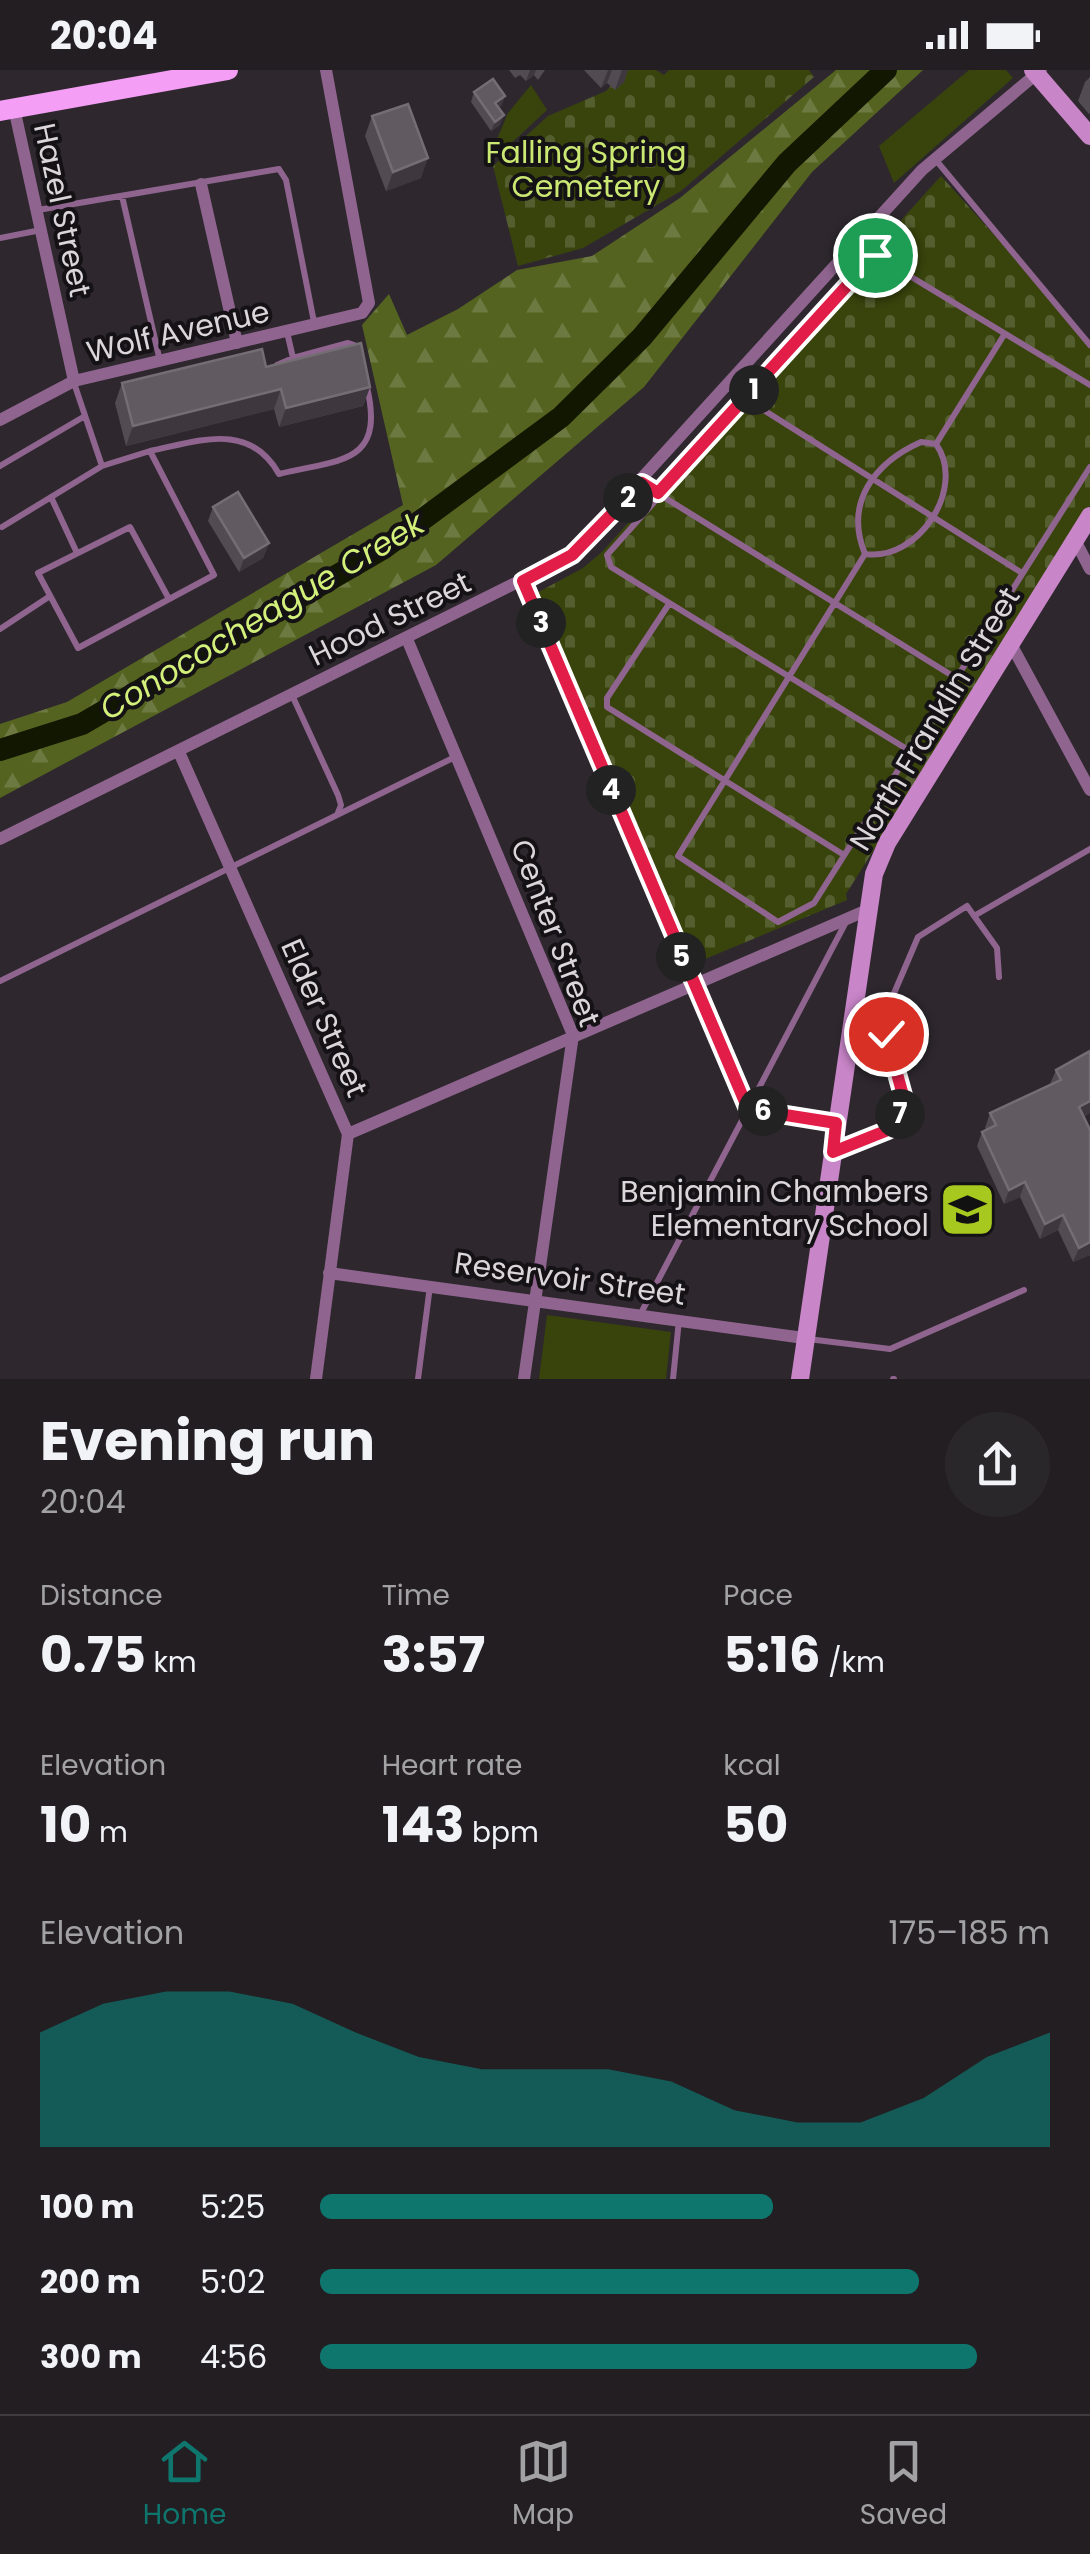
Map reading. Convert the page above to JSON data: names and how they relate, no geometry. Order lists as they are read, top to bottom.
{
  "streets": {
    "street": [
      "Hazel Street",
      "Wolf Avenue",
      "Hood Street",
      "North Franklin Street",
      "Center Street",
      "Elder Street",
      "Reservoir Street"
    ]
  },
  "crossings": [
    ["Hazel Street", "Wolf Avenue"],
    ["Hood Street", "Center Street"],
    ["Hood Street", "Elder Street"],
    ["North Franklin Street", "Reservoir Street"],
    ["Center Street", "Reservoir Street"],
    ["Elder Street", "Reservoir Street"]
  ],
  "water": ["Conococheague Creek"],
  "parks": ["Falling Spring Cemetery"],
  "places": {
    "school or university": ["Benjamin Chambers Elementary School"]
  },
  "page": {
    "status": "20:04",
    "pins": [
      "1",
      "2",
      "3",
      "4",
      "5",
      "6",
      "7"
    ],
    "heading": ["Evening run", "20:04"],
    "stats": [
      ["Distance", "0.75 km"],
      ["Time", "3:57"],
      ["Pace", "5:16 /km"],
      ["Elevation", "10 m"],
      ["Heart rate", "143 bpm"],
      ["kcal", "50"]
    ],
    "chart": ["Elevation", "175–185 m"],
    "list": [
      {
        "name": "100 m",
        "note": "5:25"
      },
      {
        "name": "200 m",
        "note": "5:02"
      },
      {
        "name": "300 m",
        "note": "4:56"
      }
    ],
    "tabs": ["Home", "Map", "Saved"]
  }
}
